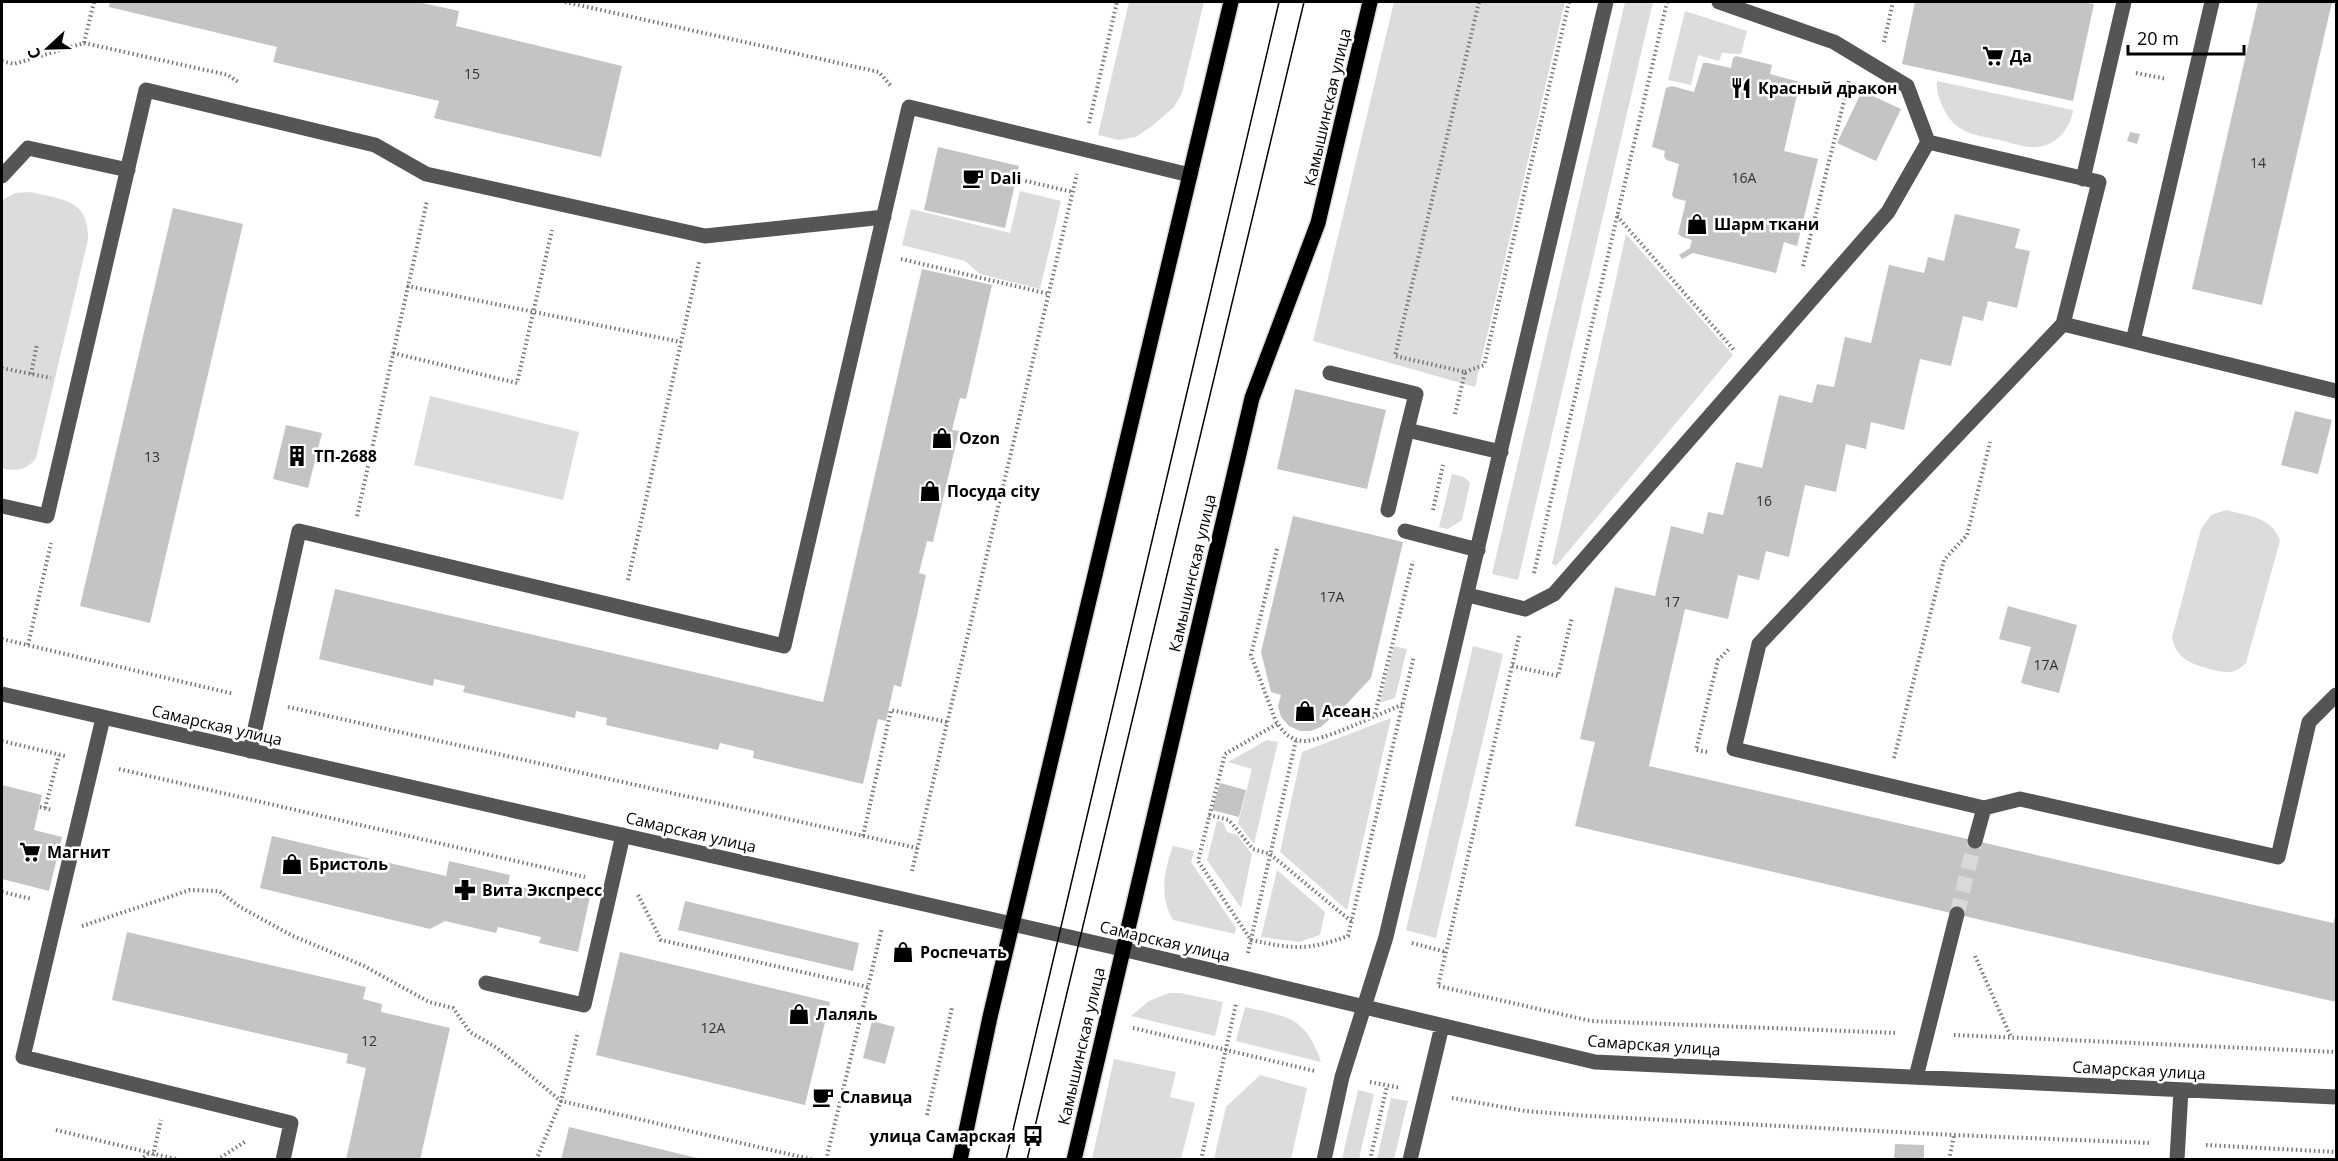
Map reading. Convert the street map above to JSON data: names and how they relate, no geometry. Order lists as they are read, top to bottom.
{
  "streets": {
    "main road": ["Камышинская улица"],
    "street": ["Самарская улица"]
  },
  "crossings": [
    ["Камышинская улица", "Самарская улица"]
  ],
  "places": {
    "supermarket": ["Да", "Магнит"],
    "restaurant": ["Красный дракон"],
    "cafe": ["Dali", "Славица"],
    "shop": [
      "Шарм ткани",
      "Ozon",
      "Посуда city",
      "Асеан",
      "Бристоль",
      "Роспечать",
      "Лаляль"
    ],
    "building": ["ТП-2688"],
    "pharmacy": ["Вита Экспресс"],
    "bus stop": ["улица Самарская"]
  },
  "house_numbers": [
    "15",
    "14",
    "16А",
    "13",
    "16",
    "17А",
    "17",
    "17А",
    "12А",
    "12"
  ],
  "scale_bar": "20 m",
  "north": "left"
}
